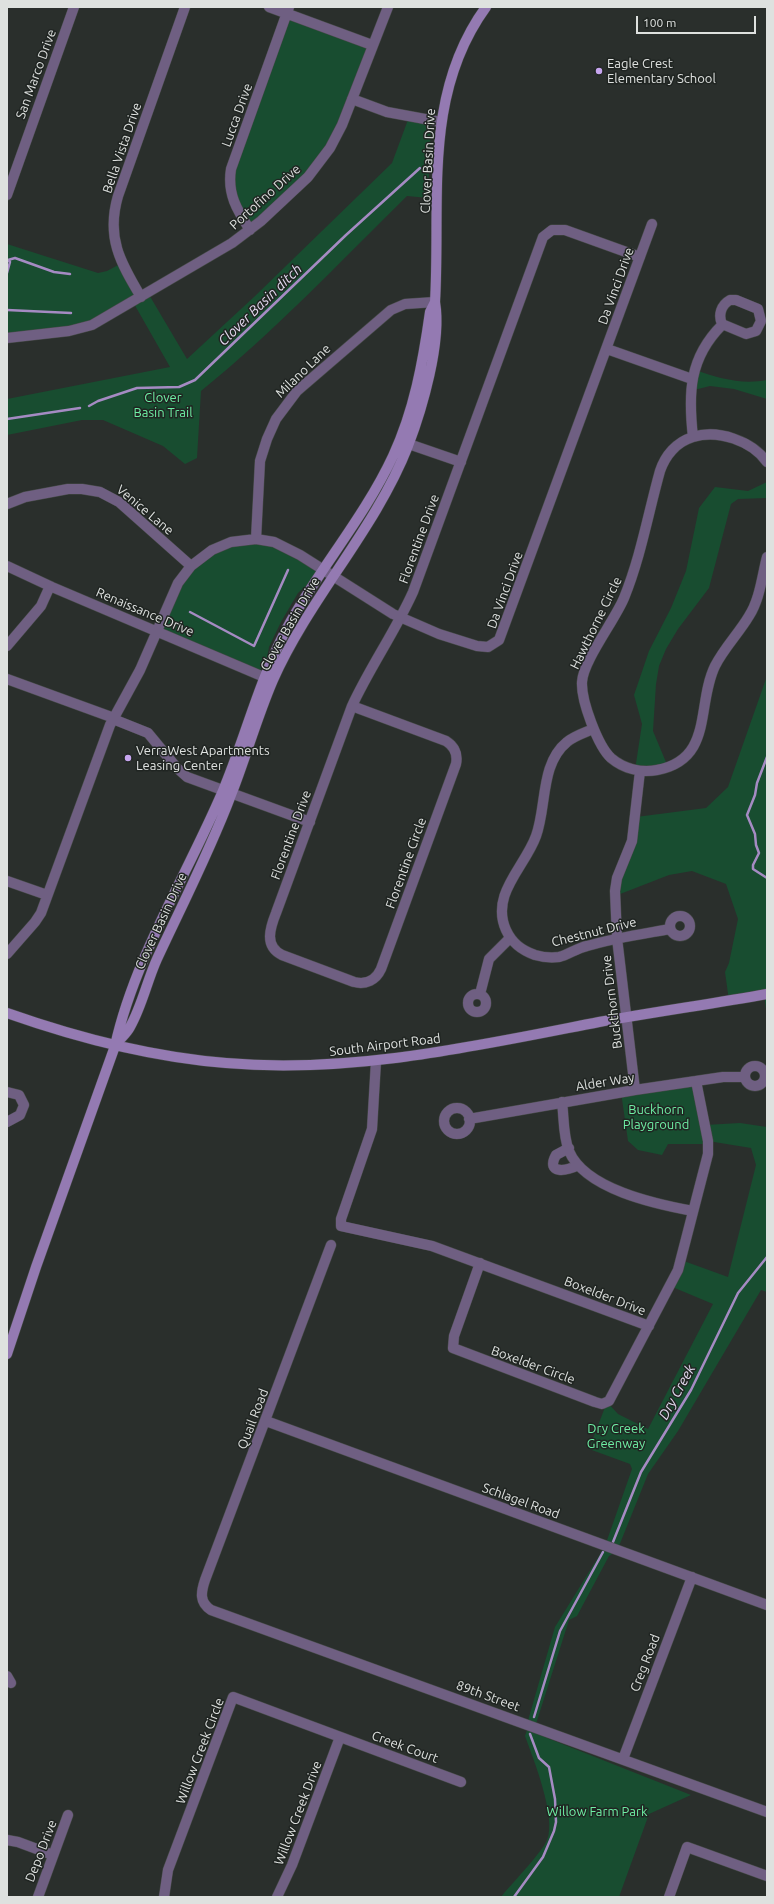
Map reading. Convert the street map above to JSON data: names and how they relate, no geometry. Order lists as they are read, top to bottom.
{
  "streets": {
    "street": [
      "San Marco Drive",
      "Lucca Drive",
      "Bella Vista Drive",
      "Clover Basin Drive",
      "Portofino Drive",
      "Da Vinci Drive",
      "Milano Lane",
      "Venice Lane",
      "Florentine Drive",
      "Renaissance Drive",
      "Hawthorne Circle",
      "Florentine Circle",
      "Chestnut Drive",
      "Buckthorn Drive",
      "South Airport Road",
      "Alder Way",
      "Boxelder Drive",
      "Boxelder Circle",
      "Quail Road",
      "Schlagel Road",
      "Creg Road",
      "89th Street",
      "Creek Court",
      "Willow Creek Circle",
      "Willow Creek Drive",
      "Depo Drive"
    ]
  },
  "crossings": [
    ["Lucca Drive", "Portofino Drive"],
    ["Bella Vista Drive", "Portofino Drive"],
    ["Clover Basin Drive", "Da Vinci Drive"],
    ["Clover Basin Drive", "Milano Lane"],
    ["Clover Basin Drive", "Renaissance Drive"],
    ["Clover Basin Drive", "South Airport Road"],
    ["Da Vinci Drive", "Milano Lane"],
    ["Da Vinci Drive", "Venice Lane"],
    ["Da Vinci Drive", "Florentine Drive"],
    ["Da Vinci Drive", "Renaissance Drive"],
    ["Florentine Drive", "Florentine Circle"],
    ["Hawthorne Circle", "Chestnut Drive"],
    ["Hawthorne Circle", "Buckthorn Drive"],
    ["Chestnut Drive", "Buckthorn Drive"],
    ["Buckthorn Drive", "South Airport Road"],
    ["Buckthorn Drive", "Alder Way"],
    ["South Airport Road", "Boxelder Drive"],
    ["Alder Way", "Boxelder Drive"],
    ["Boxelder Drive", "Boxelder Circle"],
    ["Quail Road", "Schlagel Road"],
    ["Quail Road", "89th Street"],
    ["Schlagel Road", "Creg Road"],
    ["Creg Road", "89th Street"],
    ["Creek Court", "Willow Creek Circle"],
    ["Creek Court", "Willow Creek Drive"],
    ["Willow Creek Circle", "Willow Creek Drive"]
  ],
  "water": ["Clover Basin ditch", "Dry Creek"],
  "parks": [
    "Clover Basin Trail",
    "Buckhorn Playground",
    "Dry Creek Greenway",
    "Willow Farm Park"
  ],
  "places": ["Eagle Crest Elementary School", "VerraWest Apartments Leasing Center"],
  "scale_bar": "100 m"
}
